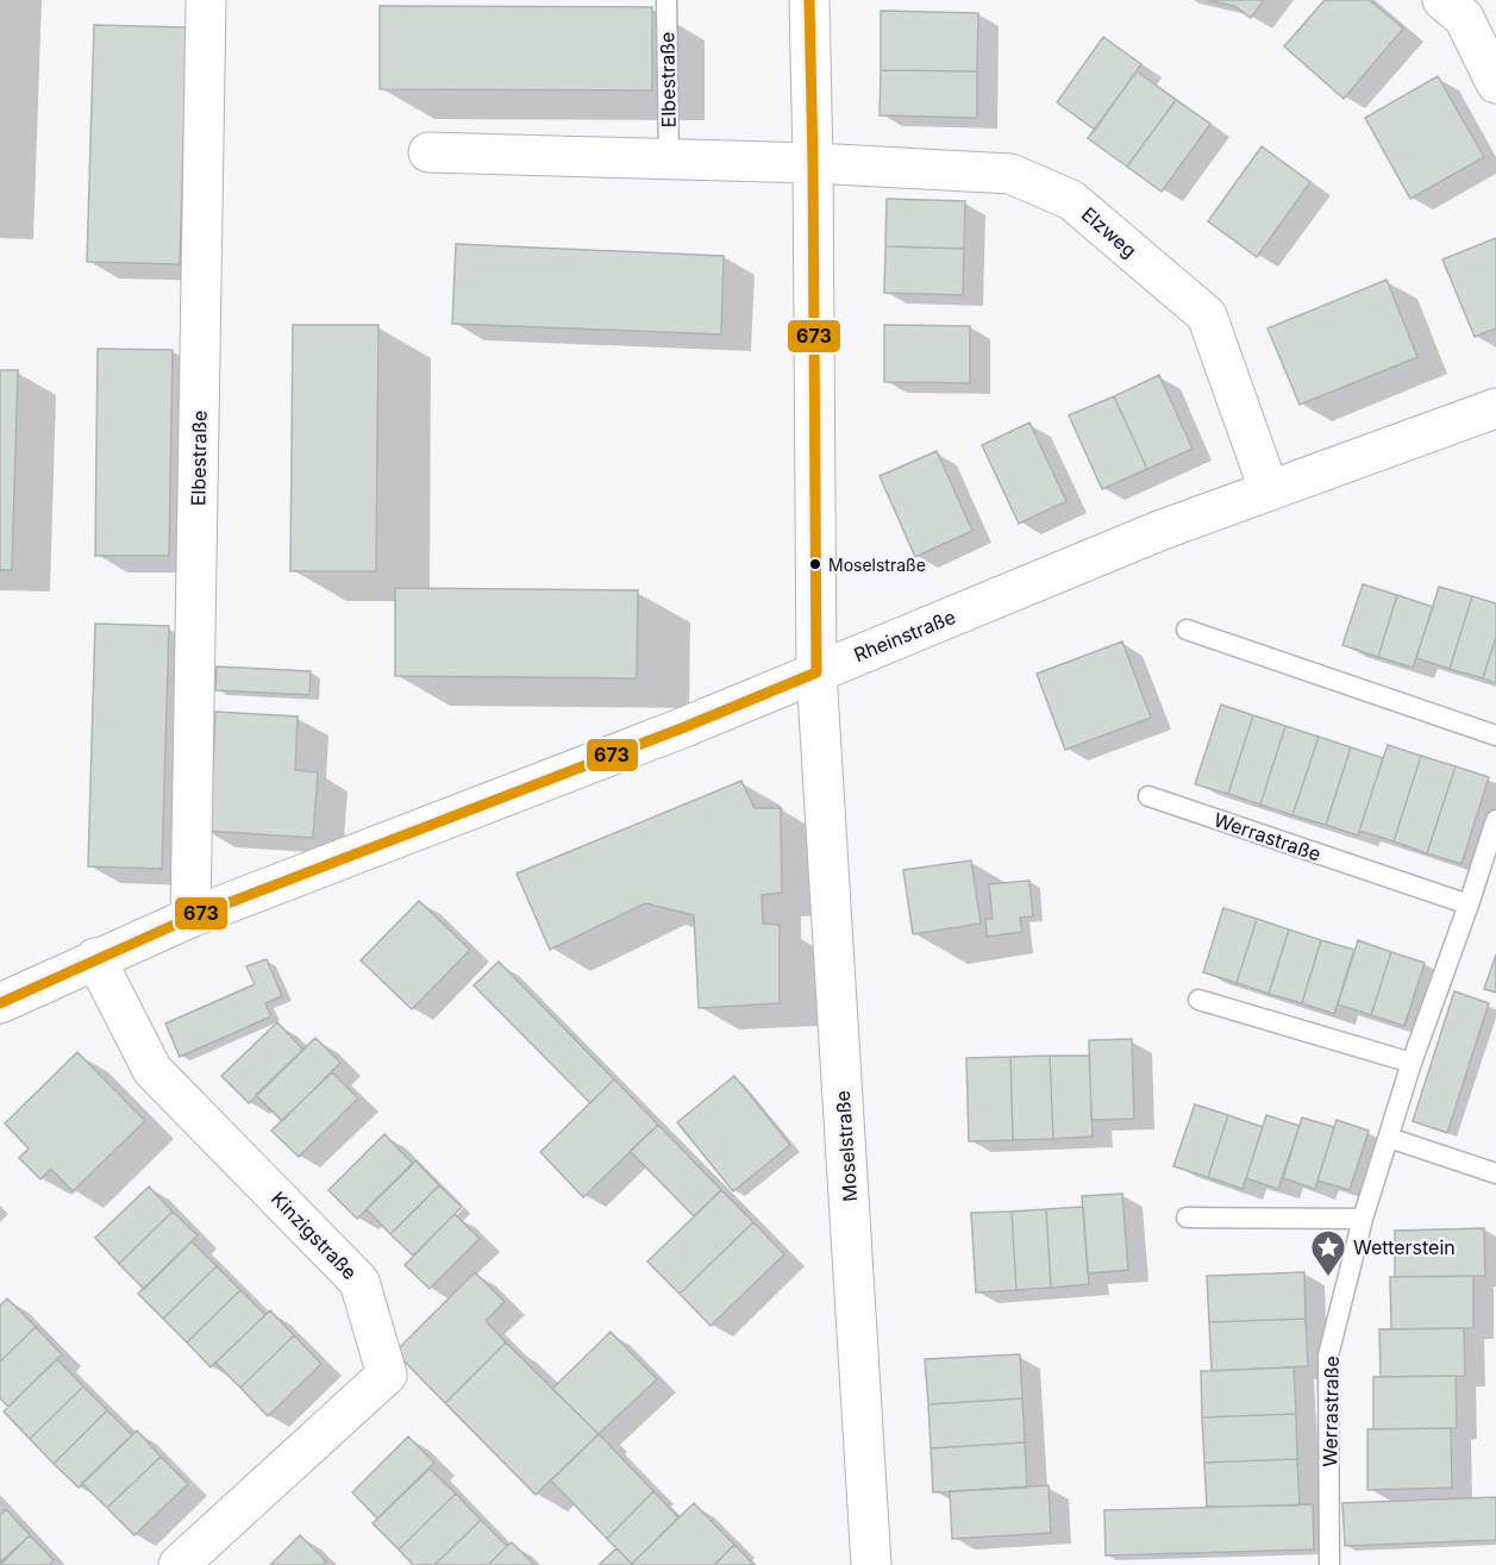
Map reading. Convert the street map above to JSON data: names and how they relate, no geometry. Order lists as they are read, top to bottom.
{
  "streets": {
    "street": [
      "Elbestraße",
      "Elzweg",
      "Rheinstraße",
      "Moselstraße",
      "Kinzigstraße"
    ],
    "lane": ["Werrastraße"]
  },
  "crossings": [
    ["Elbestraße", "Rheinstraße"],
    ["Elzweg", "Rheinstraße"],
    ["Elzweg", "Moselstraße"],
    ["Rheinstraße", "Moselstraße"],
    ["Rheinstraße", "Kinzigstraße"]
  ],
  "places": {
    "other": ["Moselstraße"],
    "place": ["Wetterstein"]
  },
  "lines": ["transit line 673"]
}
